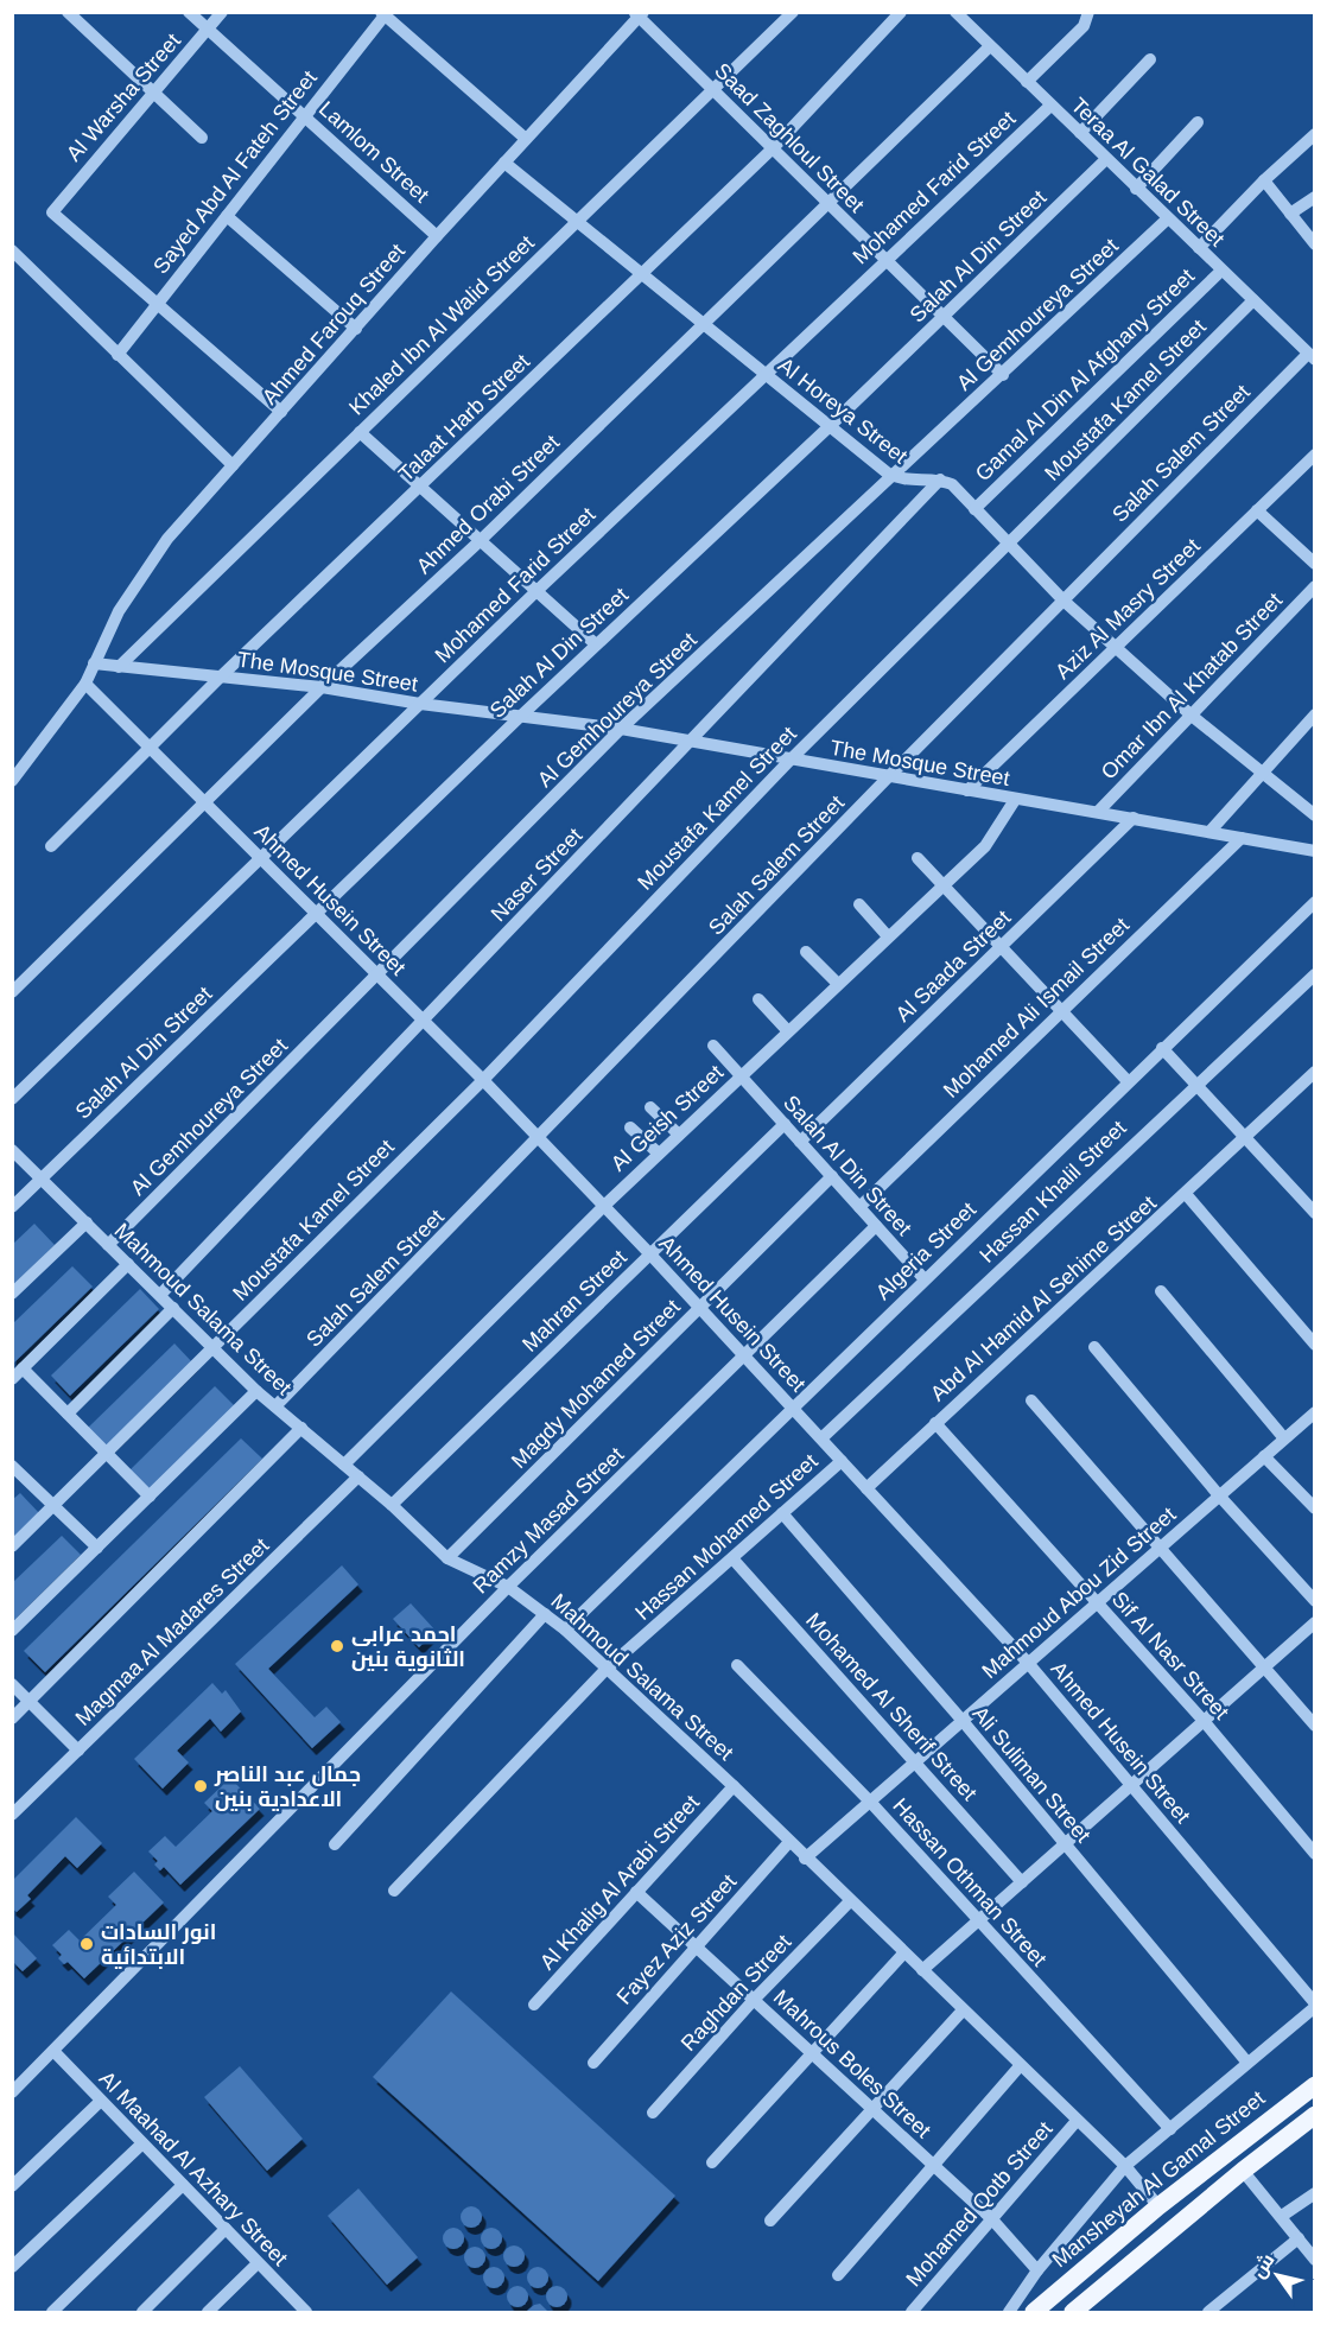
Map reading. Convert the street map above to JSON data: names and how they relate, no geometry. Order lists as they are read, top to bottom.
{
  "streets": {
    "main road": ["Mansheyah Al Gamal Street"],
    "street": [
      "Al Warsha Street",
      "Saad Zaghloul Street",
      "Lamlom Street",
      "Sayed Abd Al Fateh Street",
      "Teraa Al Galad Street",
      "Mohamed Farid Street",
      "Salah Al Din Street",
      "Al Gemhoureya Street",
      "Ahmed Farouq Street",
      "Khaled Ibn Al Walid Street",
      "Gamal Al Din Al Afghany Street",
      "Moustafa Kamel Street",
      "Al Horeya Street",
      "Talaat Harb Street",
      "Salah Salem Street",
      "Ahmed Orabi Street",
      "Aziz Al Masry Street",
      "The Mosque Street",
      "Omar Ibn Al Khatab Street",
      "Naser Street",
      "Ahmed Husein Street",
      "Al Saada Street",
      "Mohamed Ali Ismail Street",
      "Al Geish Street",
      "Hassan Khalil Street",
      "Algeria Street",
      "Abd Al Hamid Al Sehime Street",
      "Mahran Street",
      "Mahmoud Salama Street",
      "Magdy Mohamed Street",
      "Ramzy Masad Street",
      "Hassan Mohamed Street",
      "Mahmoud Abou Zid Street",
      "Magmaa Al Madares Street",
      "Sif Al Nasr Street",
      "Mohamed Al Sherif Street",
      "Ali Suliman Street",
      "Al Khalig Al Arabi Street",
      "Hassan Othman Street",
      "Fayez Aziz Street",
      "Raghdan Street",
      "Mahrous Boles Street",
      "Al Maahad Al Azhary Street",
      "Mohamed Qotb Street"
    ]
  },
  "crossings": [
    ["Al Warsha Street", "Lamlom Street"],
    ["Al Warsha Street", "Sayed Abd Al Fateh Street"],
    ["Saad Zaghloul Street", "Mohamed Farid Street"],
    ["Saad Zaghloul Street", "Salah Al Din Street"],
    ["Saad Zaghloul Street", "Al Gemhoureya Street"],
    ["Saad Zaghloul Street", "Ahmed Farouq Street"],
    ["Saad Zaghloul Street", "Khaled Ibn Al Walid Street"],
    ["Saad Zaghloul Street", "Talaat Harb Street"],
    ["Saad Zaghloul Street", "Ahmed Orabi Street"],
    ["Lamlom Street", "Sayed Abd Al Fateh Street"],
    ["Lamlom Street", "Ahmed Farouq Street"],
    ["Teraa Al Galad Street", "Mohamed Farid Street"],
    ["Teraa Al Galad Street", "Salah Al Din Street"],
    ["Teraa Al Galad Street", "Al Gemhoureya Street"],
    ["Teraa Al Galad Street", "Gamal Al Din Al Afghany Street"],
    ["Teraa Al Galad Street", "Moustafa Kamel Street"],
    ["Teraa Al Galad Street", "Salah Salem Street"],
    ["Teraa Al Galad Street", "Ahmed Orabi Street"],
    ["Mohamed Farid Street", "Al Horeya Street"],
    ["Mohamed Farid Street", "The Mosque Street"],
    ["Mohamed Farid Street", "Ahmed Husein Street"],
    ["Salah Al Din Street", "Al Horeya Street"],
    ["Salah Al Din Street", "The Mosque Street"],
    ["Salah Al Din Street", "Ahmed Husein Street"],
    ["Salah Al Din Street", "Al Saada Street"],
    ["Salah Al Din Street", "Mohamed Ali Ismail Street"],
    ["Salah Al Din Street", "Al Geish Street"],
    ["Salah Al Din Street", "Algeria Street"],
    ["Salah Al Din Street", "Mahran Street"],
    ["Salah Al Din Street", "Mahmoud Salama Street"],
    ["Salah Al Din Street", "Magdy Mohamed Street"],
    ["Salah Al Din Street", "Ramzy Masad Street"],
    ["Al Gemhoureya Street", "Al Horeya Street"],
    ["Al Gemhoureya Street", "The Mosque Street"],
    ["Al Gemhoureya Street", "Ahmed Husein Street"],
    ["Al Gemhoureya Street", "Mahmoud Salama Street"],
    ["Ahmed Farouq Street", "Al Horeya Street"],
    ["Ahmed Farouq Street", "The Mosque Street"],
    ["Ahmed Farouq Street", "Ahmed Husein Street"],
    ["Khaled Ibn Al Walid Street", "Al Horeya Street"],
    ["Khaled Ibn Al Walid Street", "The Mosque Street"],
    ["Moustafa Kamel Street", "The Mosque Street"],
    ["Moustafa Kamel Street", "Ahmed Husein Street"],
    ["Moustafa Kamel Street", "Mahmoud Salama Street"],
    ["Al Horeya Street", "Talaat Harb Street"],
    ["Al Horeya Street", "Ahmed Orabi Street"],
    ["Al Horeya Street", "Naser Street"],
    ["Talaat Harb Street", "The Mosque Street"],
    ["Talaat Harb Street", "Ahmed Husein Street"],
    ["Salah Salem Street", "The Mosque Street"],
    ["Salah Salem Street", "Ahmed Husein Street"],
    ["Salah Salem Street", "Mahmoud Salama Street"],
    ["Ahmed Orabi Street", "The Mosque Street"],
    ["Ahmed Orabi Street", "Ahmed Husein Street"],
    ["Aziz Al Masry Street", "The Mosque Street"],
    ["The Mosque Street", "Omar Ibn Al Khatab Street"],
    ["The Mosque Street", "Naser Street"],
    ["The Mosque Street", "Al Saada Street"],
    ["The Mosque Street", "Mohamed Ali Ismail Street"],
    ["The Mosque Street", "Al Geish Street"],
    ["Naser Street", "Ahmed Husein Street"],
    ["Naser Street", "Mahmoud Salama Street"],
    ["Ahmed Husein Street", "Al Geish Street"],
    ["Ahmed Husein Street", "Hassan Khalil Street"],
    ["Ahmed Husein Street", "Algeria Street"],
    ["Ahmed Husein Street", "Abd Al Hamid Al Sehime Street"],
    ["Ahmed Husein Street", "Mahran Street"],
    ["Ahmed Husein Street", "Magdy Mohamed Street"],
    ["Ahmed Husein Street", "Ramzy Masad Street"],
    ["Ahmed Husein Street", "Hassan Mohamed Street"],
    ["Ahmed Husein Street", "Mahmoud Abou Zid Street"],
    ["Ahmed Husein Street", "Mansheyah Al Gamal Street"],
    ["Al Geish Street", "Mahmoud Salama Street"],
    ["Algeria Street", "Mahmoud Salama Street"],
    ["Abd Al Hamid Al Sehime Street", "Sif Al Nasr Street"],
    ["Mahran Street", "Mahmoud Salama Street"],
    ["Mahmoud Salama Street", "Magdy Mohamed Street"],
    ["Mahmoud Salama Street", "Ramzy Masad Street"],
    ["Mahmoud Salama Street", "Hassan Mohamed Street"],
    ["Mahmoud Salama Street", "Mahmoud Abou Zid Street"],
    ["Mahmoud Salama Street", "Magmaa Al Madares Street"],
    ["Mahmoud Salama Street", "Al Khalig Al Arabi Street"],
    ["Mahmoud Salama Street", "Fayez Aziz Street"],
    ["Mahmoud Salama Street", "Raghdan Street"],
    ["Mahmoud Salama Street", "Mansheyah Al Gamal Street"],
    ["Mahmoud Salama Street", "Mohamed Qotb Street"],
    ["Ramzy Masad Street", "Al Maahad Al Azhary Street"],
    ["Hassan Mohamed Street", "Mohamed Al Sherif Street"],
    ["Hassan Mohamed Street", "Ali Suliman Street"],
    ["Mahmoud Abou Zid Street", "Sif Al Nasr Street"],
    ["Mahmoud Abou Zid Street", "Mohamed Al Sherif Street"],
    ["Mahmoud Abou Zid Street", "Ali Suliman Street"],
    ["Mahmoud Abou Zid Street", "Hassan Othman Street"],
    ["Ali Suliman Street", "Mansheyah Al Gamal Street"],
    ["Al Khalig Al Arabi Street", "Mahrous Boles Street"],
    ["Hassan Othman Street", "Mansheyah Al Gamal Street"],
    ["Fayez Aziz Street", "Mahrous Boles Street"],
    ["Raghdan Street", "Mahrous Boles Street"],
    ["Mahrous Boles Street", "Mansheyah Al Gamal Street"],
    ["Mahrous Boles Street", "Mohamed Qotb Street"]
  ],
  "places": ["احمد عرابى الثانوية بنين", "جمال عبد الناصر الاعدادية بنين", "انور السادات الابتدائية"],
  "north": "top left"
}
